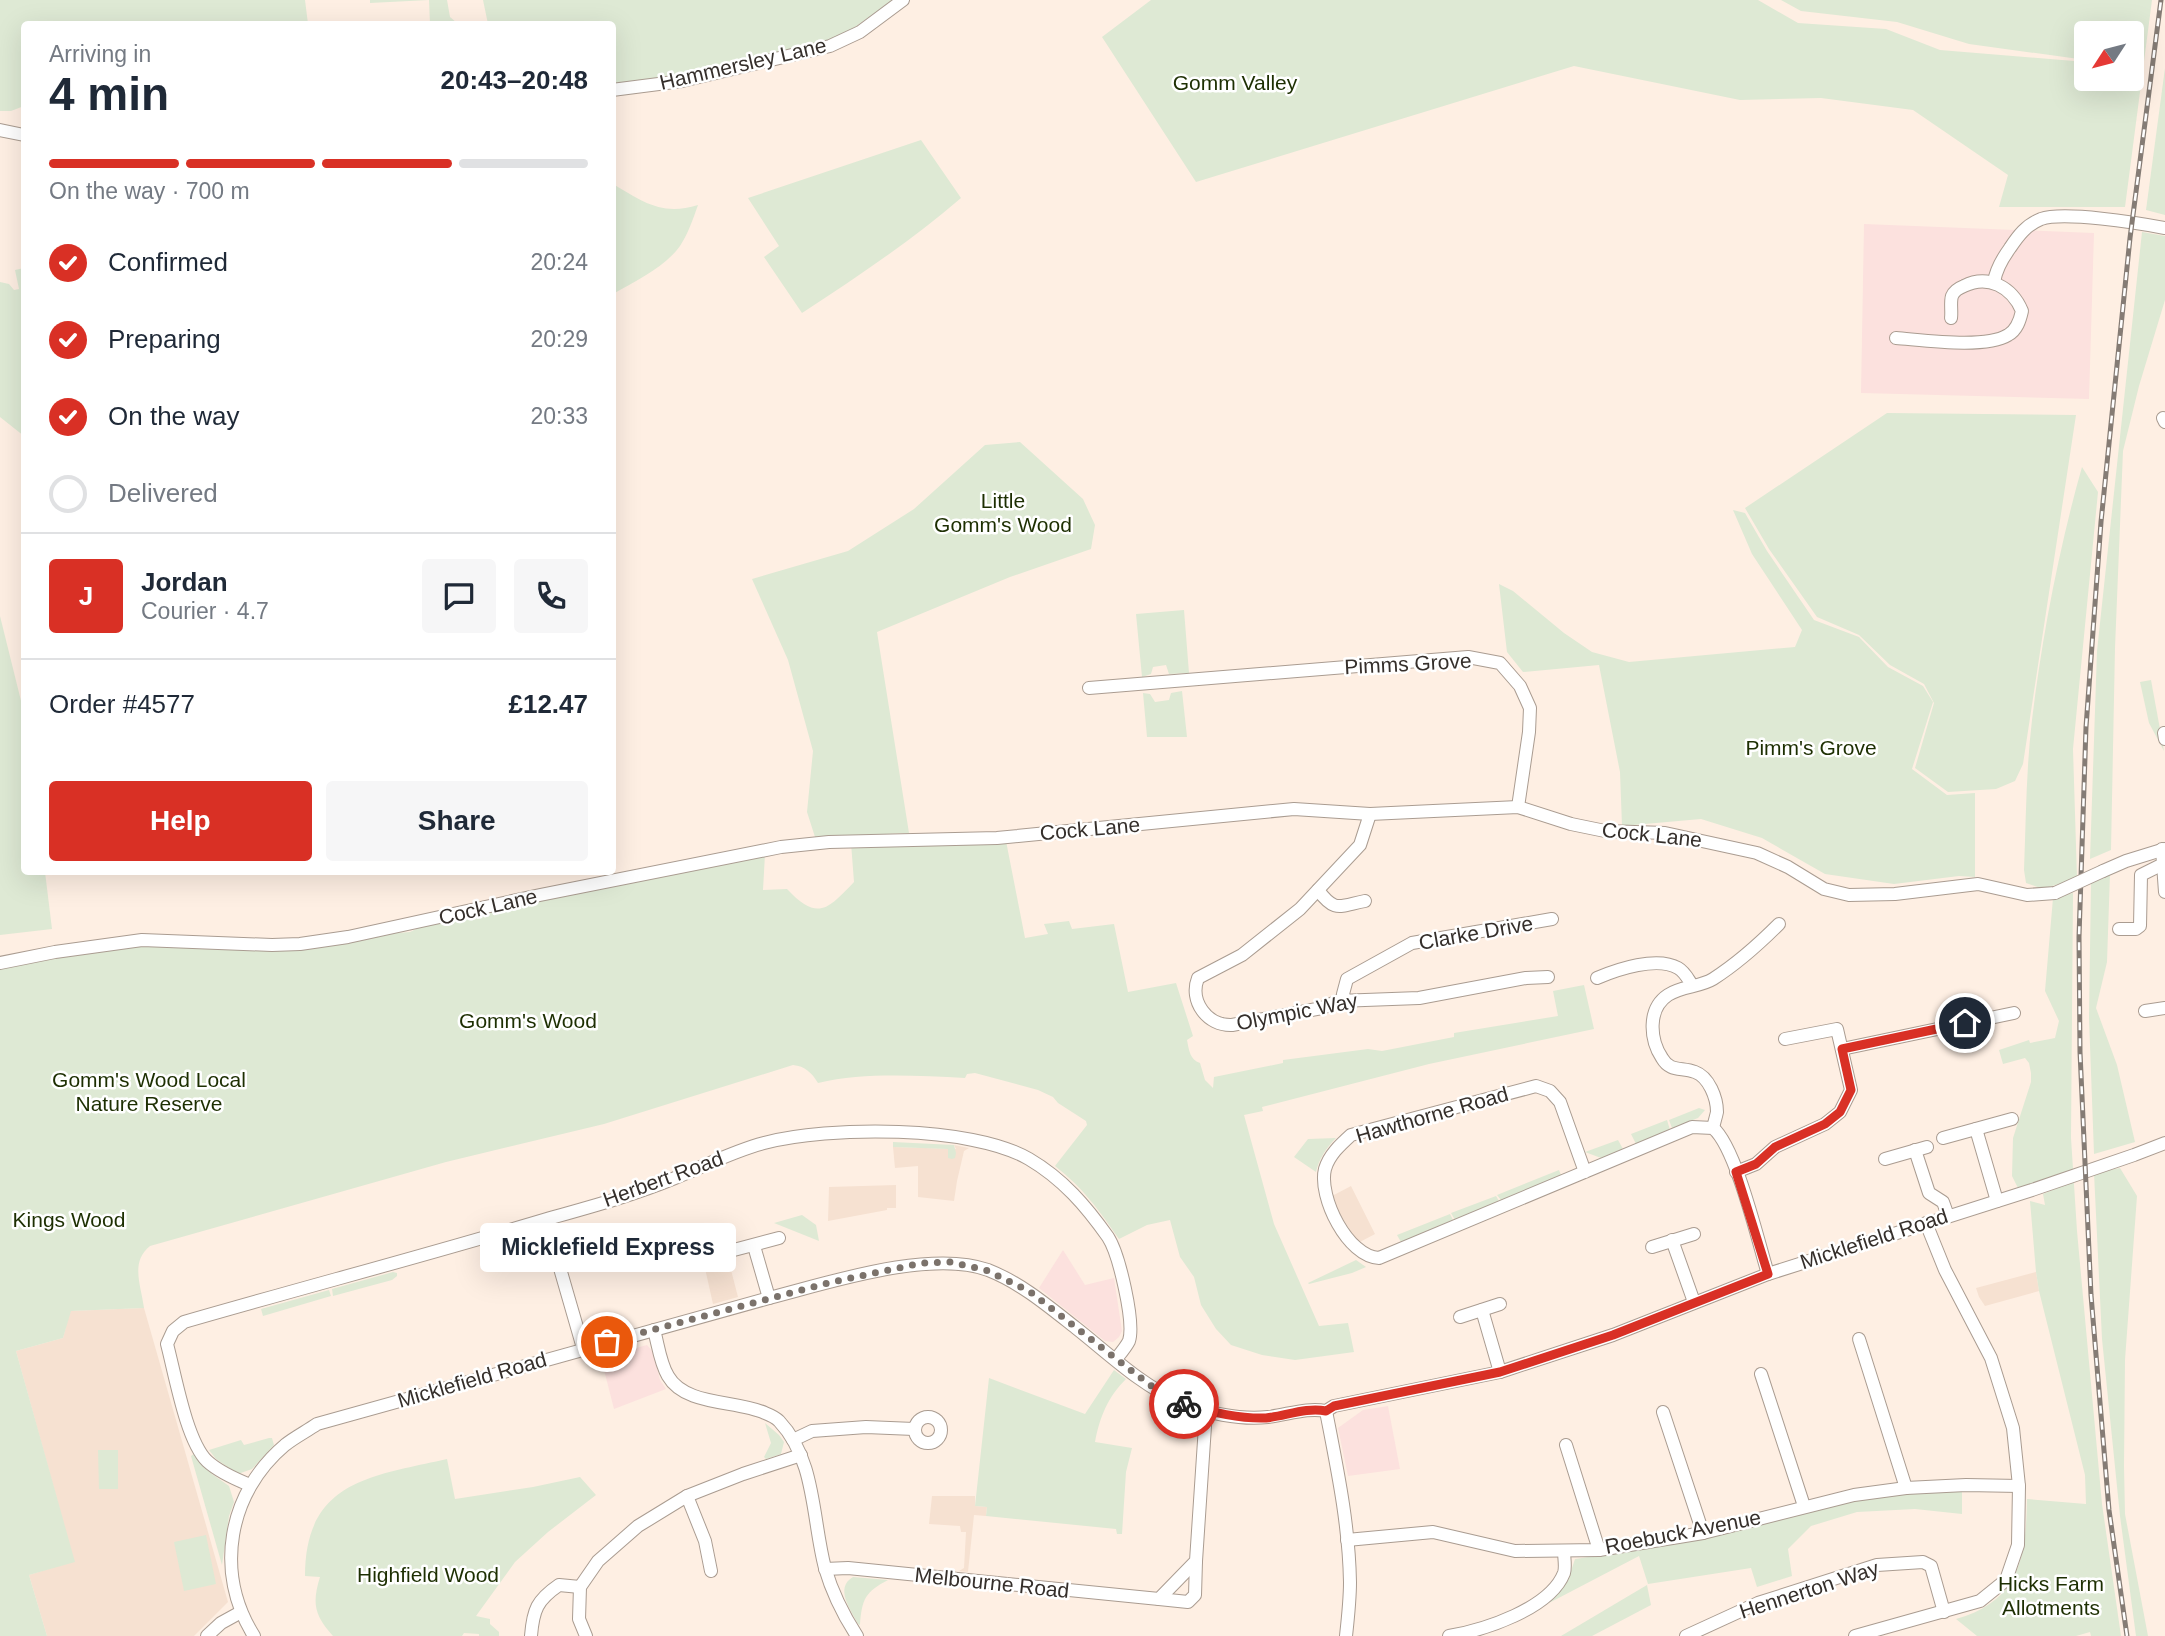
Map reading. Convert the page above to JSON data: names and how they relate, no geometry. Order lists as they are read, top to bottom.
{
  "streets": {
    "street": [
      "Hammersley Lane",
      "Pimms Grove",
      "Cock Lane",
      "Clarke Drive",
      "Olympic Way",
      "Hawthorne Road",
      "Herbert Road",
      "Micklefield Road",
      "Roebuck Avenue",
      "Melbourne Road",
      "Hennerton Way"
    ]
  },
  "crossings": [
    ["Pimms Grove", "Cock Lane"],
    ["Cock Lane", "Olympic Way"],
    ["Clarke Drive", "Olympic Way"],
    ["Herbert Road", "Micklefield Road"],
    ["Micklefield Road", "Melbourne Road"]
  ],
  "parks": [
    "Gomm Valley",
    "Little Gomm's Wood",
    "Pimm's Grove",
    "Gomm's Wood",
    "Gomm's Wood Local Nature Reserve",
    "Kings Wood",
    "Highfield Wood",
    "Hicks Farm Allotments"
  ],
  "places": ["Micklefield Express"],
  "north": "bottom left",
  "page": {
    "heading": ["4 min", "Arriving in", "20:43–20:48"],
    "panel": [
      "Jordan",
      "Courier · 4.7",
      "Order #4577",
      "£12.47"
    ],
    "bar": "On the way · 700 m",
    "list": [
      ["Confirmed", "20:24"],
      ["Preparing", "20:29"],
      ["On the way", "20:33"],
      "Delivered"
    ],
    "round": "J",
    "buttons": ["Help", "Share"],
    "bubble": "Micklefield Express"
  }
}
